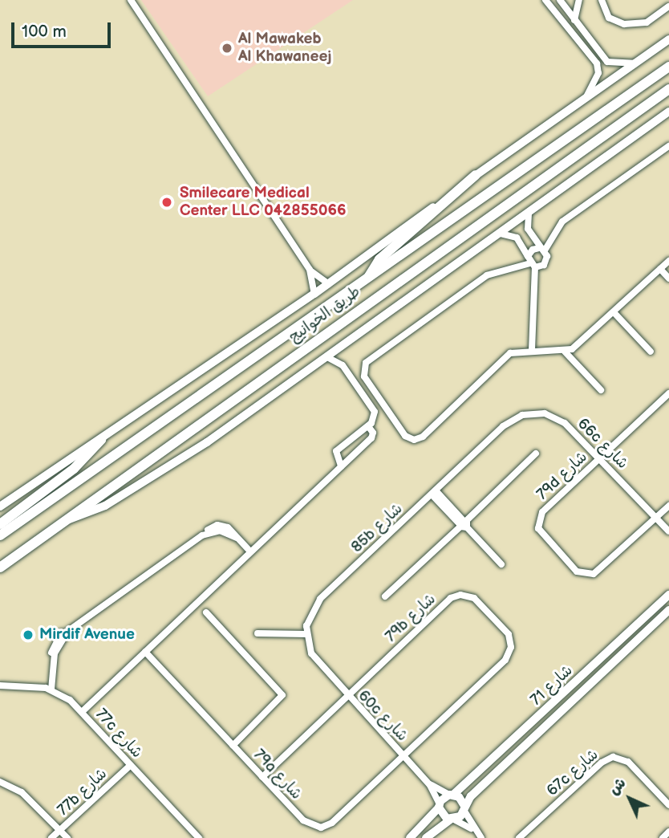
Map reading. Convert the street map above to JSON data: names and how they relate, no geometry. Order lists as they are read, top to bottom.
{
  "streets": {
    "highway": ["طريق الخوانيج"],
    "street": [
      "66c شارع",
      "79d شارع",
      "85b شارع",
      "79b شارع",
      "شارع 71",
      "60c شارع",
      "77c شارع",
      "67c شارع",
      "79a شارع",
      "77b شارع"
    ]
  },
  "crossings": [
    ["66c شارع", "79d شارع"],
    ["66c شارع", "85b شارع"],
    ["85b شارع", "60c شارع"],
    ["79b شارع", "60c شارع"],
    ["79b شارع", "79a شارع"],
    ["شارع 71", "60c شارع"],
    ["60c شارع", "79a شارع"],
    ["77c شارع", "77b شارع"]
  ],
  "places": ["Al Mawakeb Al Khawaneej", "Smilecare Medical Center LLC 042855066", "Mirdif Avenue"],
  "scale_bar": "100 m",
  "north": "top left"
}
